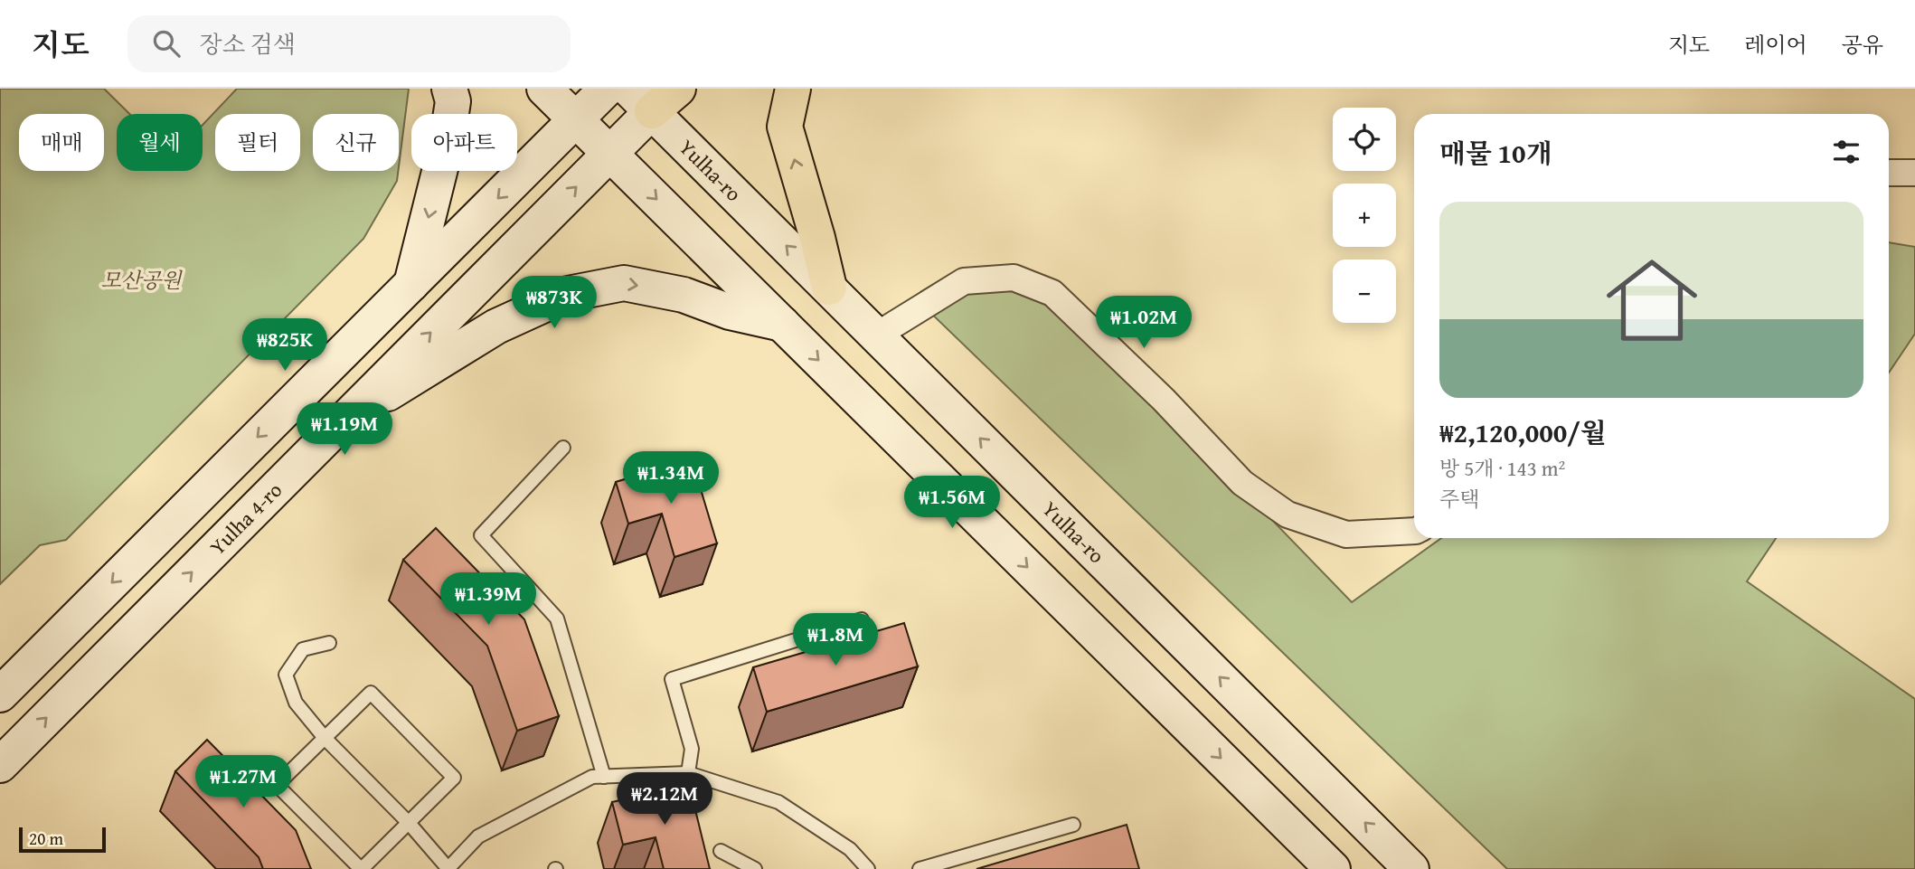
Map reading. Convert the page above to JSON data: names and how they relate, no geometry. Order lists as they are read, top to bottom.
{
  "streets": {
    "main road": ["Yulha-ro", "Yulha 4-ro"]
  },
  "crossings": [
    ["Yulha-ro", "Yulha 4-ro"]
  ],
  "parks": ["모산공원"],
  "scale_bar": "20 m",
  "page": {
    "header": "지도",
    "search": "장소 검색",
    "nav": ["지도", "레이어", "공유"],
    "map_buttons": ["+", "−"],
    "chip": [
      "매매",
      "월세",
      "필터",
      "신규",
      "아파트"
    ],
    "heading": "매물 10개",
    "list": [
      {
        "name": "₩2,120,000/월",
        "note": "방 5개 · 143 m² · 주택"
      }
    ],
    "price": [
      "₩873K",
      "₩1.02M",
      "₩825K",
      "₩1.19M",
      "₩1.34M",
      "₩1.56M",
      "₩1.39M",
      "₩1.8M",
      "₩1.27M",
      "₩2.12M"
    ],
    "scale": "20 m"
  }
}
